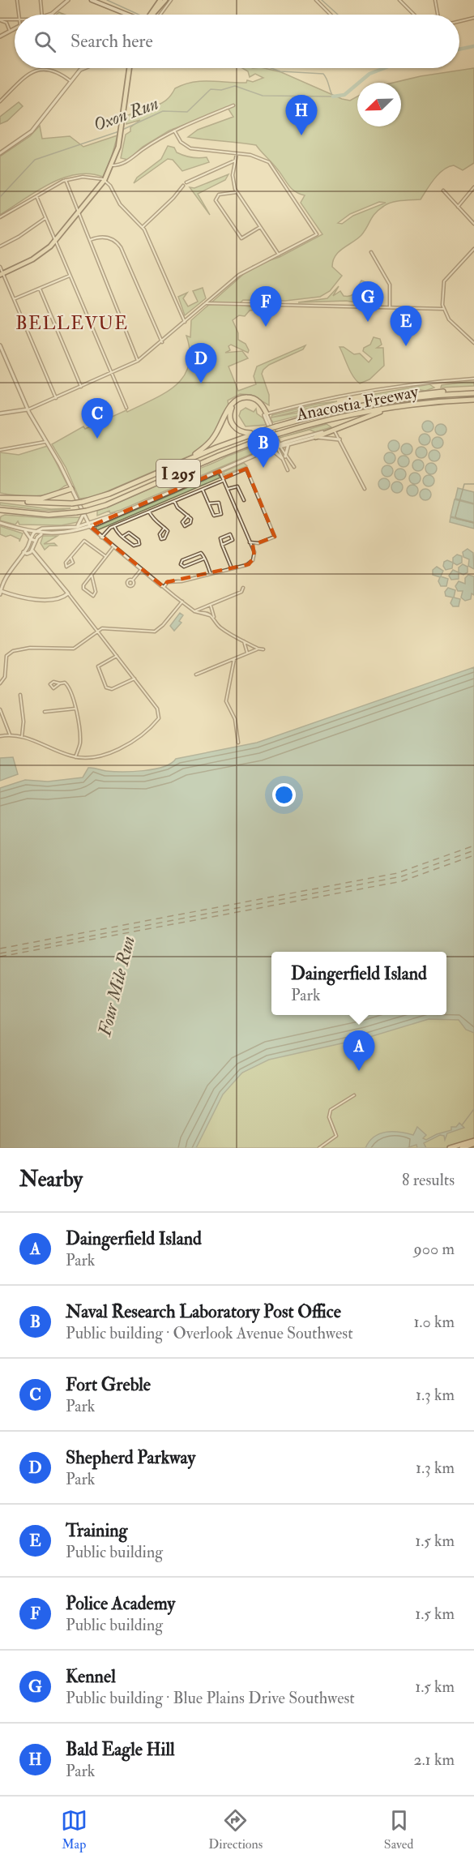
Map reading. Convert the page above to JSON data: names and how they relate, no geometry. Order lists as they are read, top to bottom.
{
  "streets": {
    "highway": ["Anacostia Freeway", "I 295"]
  },
  "districts": ["BELLEVUE"],
  "water": ["Oxon Run", "Four Mile Run"],
  "north": "bottom left",
  "page": {
    "search": "Search here",
    "pins": [
      "H",
      "G",
      "F",
      "E",
      "D",
      "C",
      "B",
      "A"
    ],
    "popup": ["Daingerfield Island", "Park"],
    "heading": ["Nearby", "8 results"],
    "list": [
      {
        "mark": "A",
        "name": "Daingerfield Island",
        "note": "Park",
        "value": "900 m"
      },
      {
        "mark": "B",
        "name": "Naval Research Laboratory Post Office",
        "note": "Public building · Overlook Avenue Southwest",
        "value": "1.0 km"
      },
      {
        "mark": "C",
        "name": "Fort Greble",
        "note": "Park",
        "value": "1.3 km"
      },
      {
        "mark": "D",
        "name": "Shepherd Parkway",
        "note": "Park",
        "value": "1.3 km"
      },
      {
        "mark": "E",
        "name": "Training",
        "note": "Public building",
        "value": "1.5 km"
      },
      {
        "mark": "F",
        "name": "Police Academy",
        "note": "Public building",
        "value": "1.5 km"
      },
      {
        "mark": "G",
        "name": "Kennel",
        "note": "Public building · Blue Plains Drive Southwest",
        "value": "1.5 km"
      },
      {
        "mark": "H",
        "name": "Bald Eagle Hill",
        "note": "Park",
        "value": "2.1 km"
      }
    ],
    "nav": ["Map", "Directions", "Saved"]
  }
}
